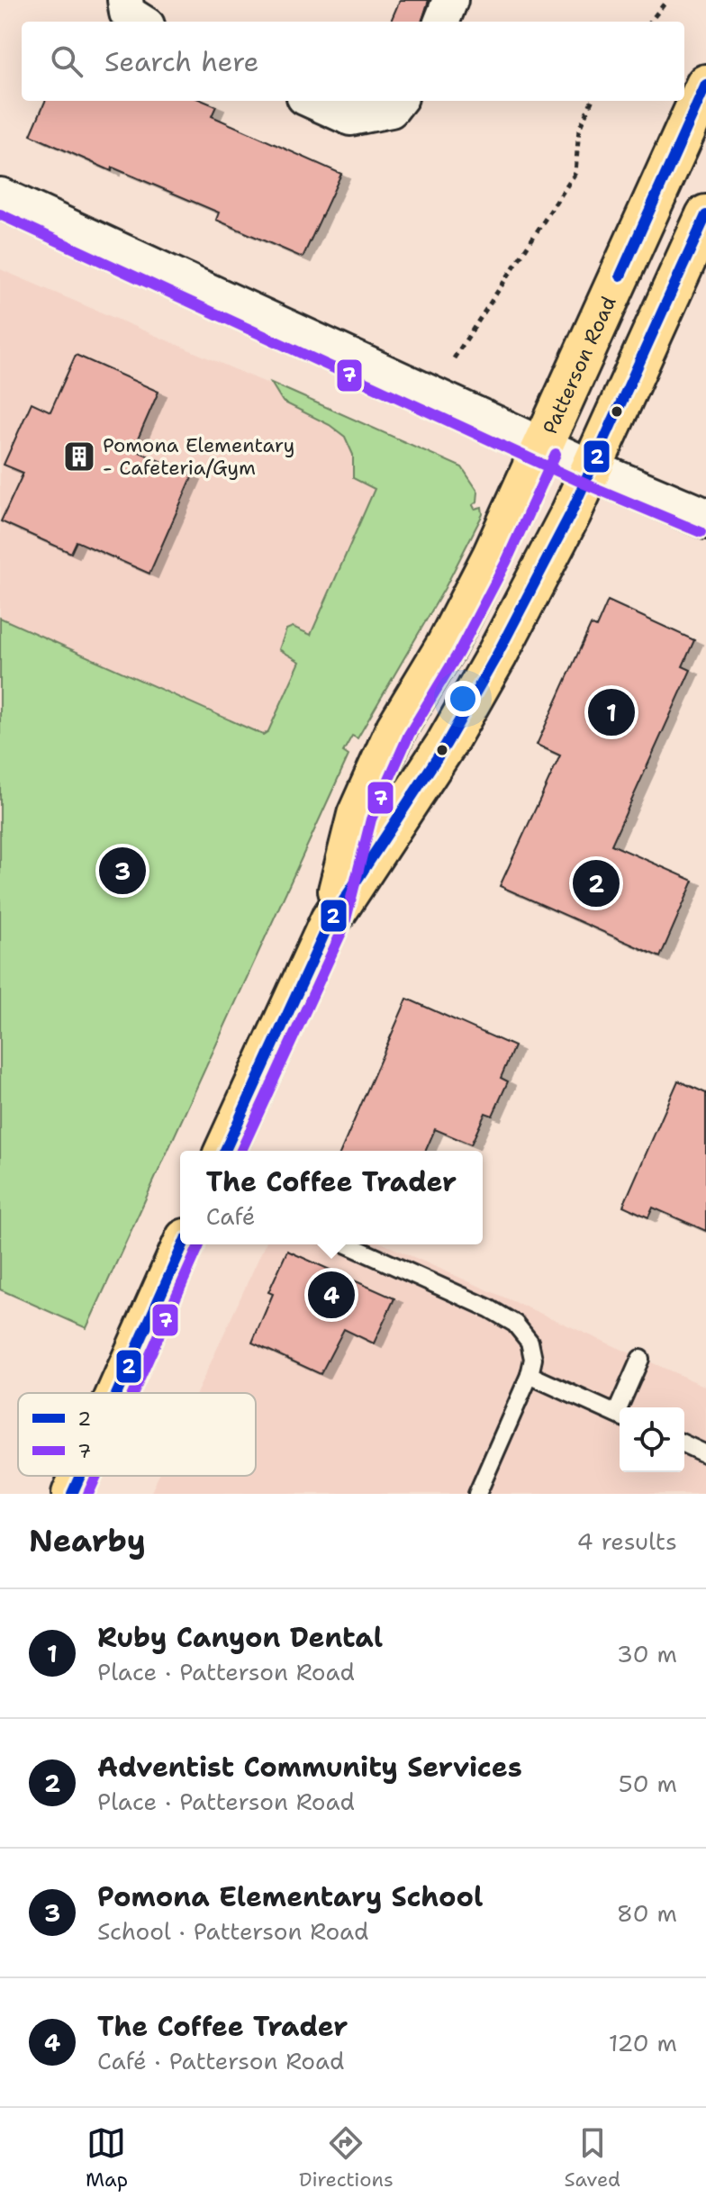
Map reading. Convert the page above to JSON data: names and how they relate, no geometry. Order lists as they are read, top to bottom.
{
  "streets": {
    "main road": ["Patterson Road"]
  },
  "places": {
    "building": ["Pomona Elementary - Cafeteria/Gym"]
  },
  "lines": ["transit line 2", "transit line 7"],
  "legend": ["2", "7"],
  "page": {
    "search": "Search here",
    "pins": [
      "1",
      "3",
      "2",
      "4"
    ],
    "popup": ["The Coffee Trader", "Café"],
    "heading": ["Nearby", "4 results"],
    "list": [
      {
        "mark": "1",
        "name": "Ruby Canyon Dental",
        "note": "Place · Patterson Road",
        "value": "30 m"
      },
      {
        "mark": "2",
        "name": "Adventist Community Services",
        "note": "Place · Patterson Road",
        "value": "50 m"
      },
      {
        "mark": "3",
        "name": "Pomona Elementary School",
        "note": "School · Patterson Road",
        "value": "80 m"
      },
      {
        "mark": "4",
        "name": "The Coffee Trader",
        "note": "Café · Patterson Road",
        "value": "120 m"
      }
    ],
    "nav": ["Map", "Directions", "Saved"]
  }
}
